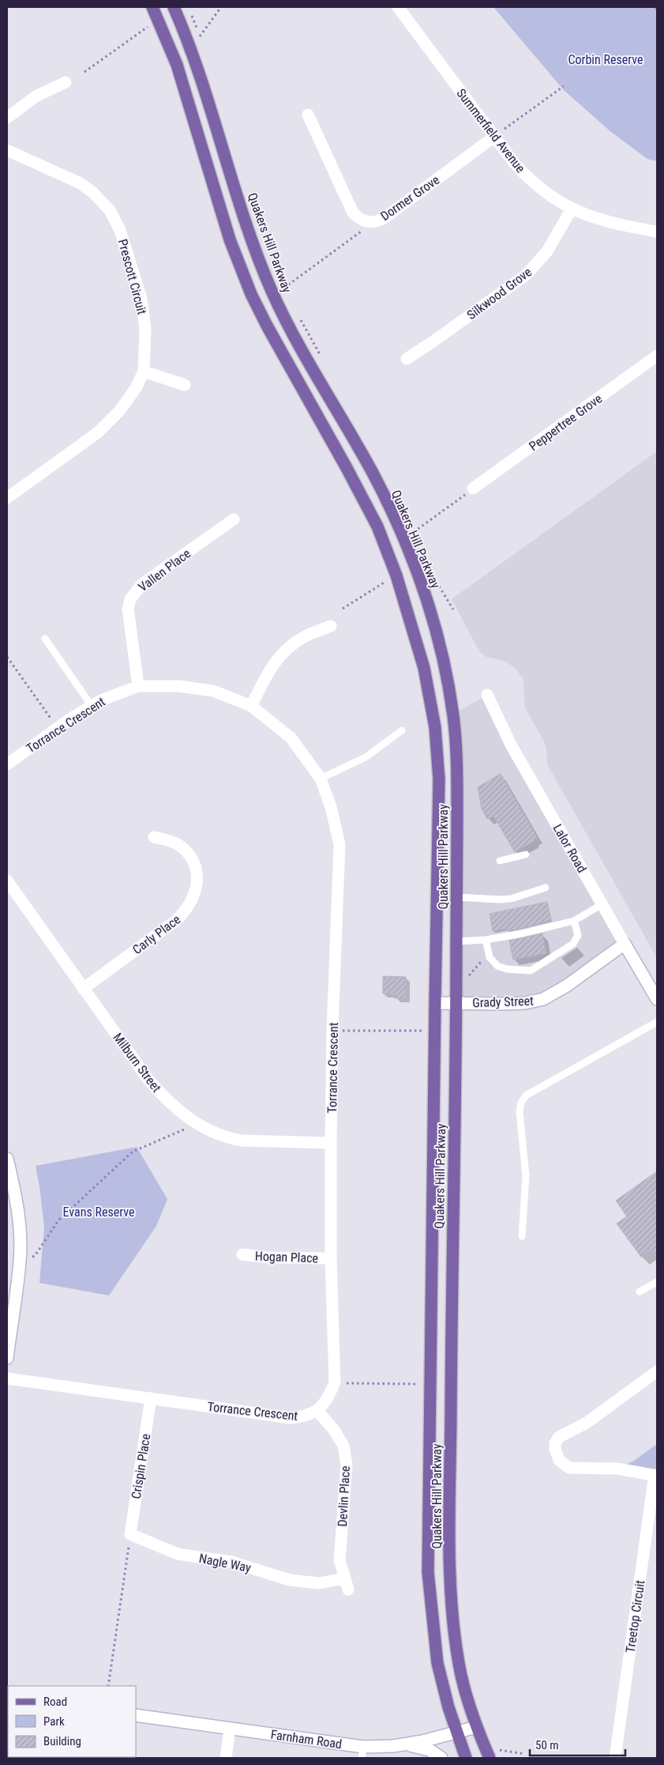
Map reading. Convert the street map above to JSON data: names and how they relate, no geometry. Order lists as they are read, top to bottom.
{
  "streets": {
    "main road": ["Quakers Hill Parkway"],
    "street": [
      "Summerfield Avenue",
      "Dormer Grove",
      "Prescott Circuit",
      "Silkwood Grove",
      "Peppertree Grove",
      "Vallen Place",
      "Torrance Crescent",
      "Lalor Road",
      "Carly Place",
      "Grady Street",
      "Milburn Street",
      "Hogan Place",
      "Crispin Place",
      "Devlin Place",
      "Nagle Way",
      "Treetop Circuit",
      "Farnham Road"
    ]
  },
  "crossings": [
    ["Summerfield Avenue", "Dormer Grove"],
    ["Summerfield Avenue", "Silkwood Grove"],
    ["Quakers Hill Parkway", "Grady Street"],
    ["Quakers Hill Parkway", "Farnham Road"],
    ["Vallen Place", "Torrance Crescent"],
    ["Torrance Crescent", "Milburn Street"],
    ["Torrance Crescent", "Hogan Place"],
    ["Torrance Crescent", "Crispin Place"],
    ["Torrance Crescent", "Devlin Place"],
    ["Lalor Road", "Grady Street"],
    ["Carly Place", "Milburn Street"],
    ["Crispin Place", "Nagle Way"],
    ["Devlin Place", "Nagle Way"]
  ],
  "parks": ["Corbin Reserve", "Evans Reserve"],
  "legend": ["Road", "Park", "Building"],
  "scale_bar": "50 m"
}
